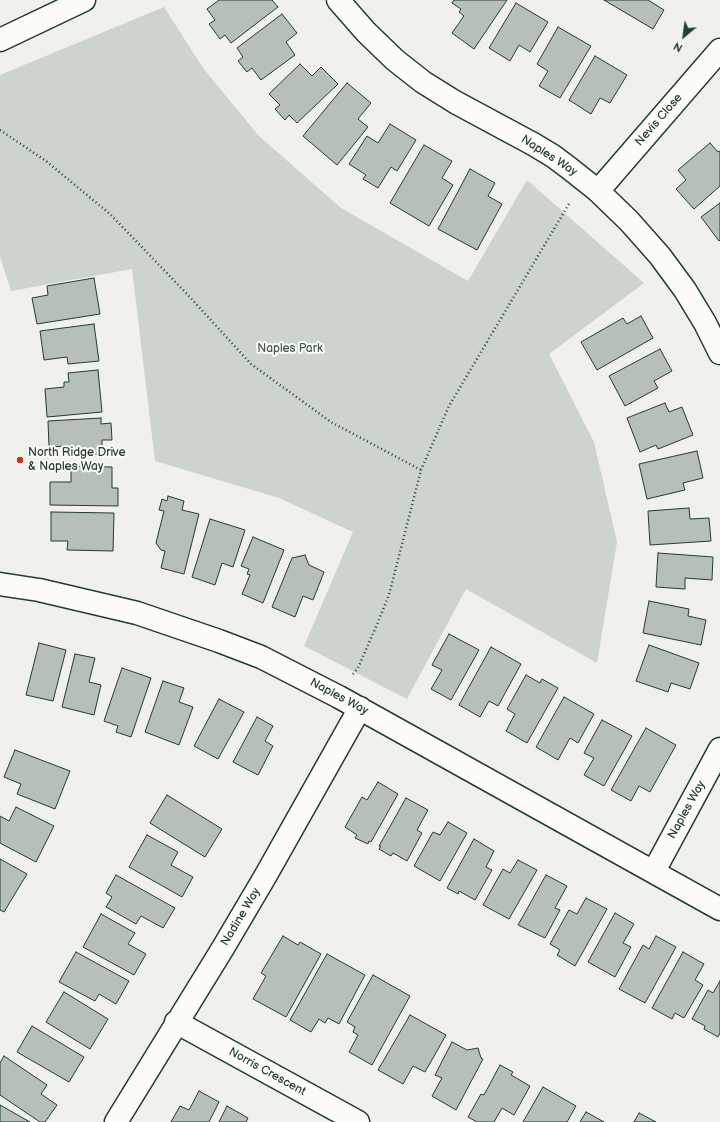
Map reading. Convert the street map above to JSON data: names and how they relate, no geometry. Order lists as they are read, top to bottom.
{
  "streets": {
    "street": [
      "Nevis Close",
      "Naples Way",
      "Nadine Way",
      "Norris Crescent"
    ]
  },
  "crossings": [
    ["Nevis Close", "Naples Way"],
    ["Naples Way", "Nadine Way"],
    ["Nadine Way", "Norris Crescent"]
  ],
  "parks": ["Naples Park"],
  "places": ["North Ridge Drive & Naples Way"],
  "north": "bottom left"
}
